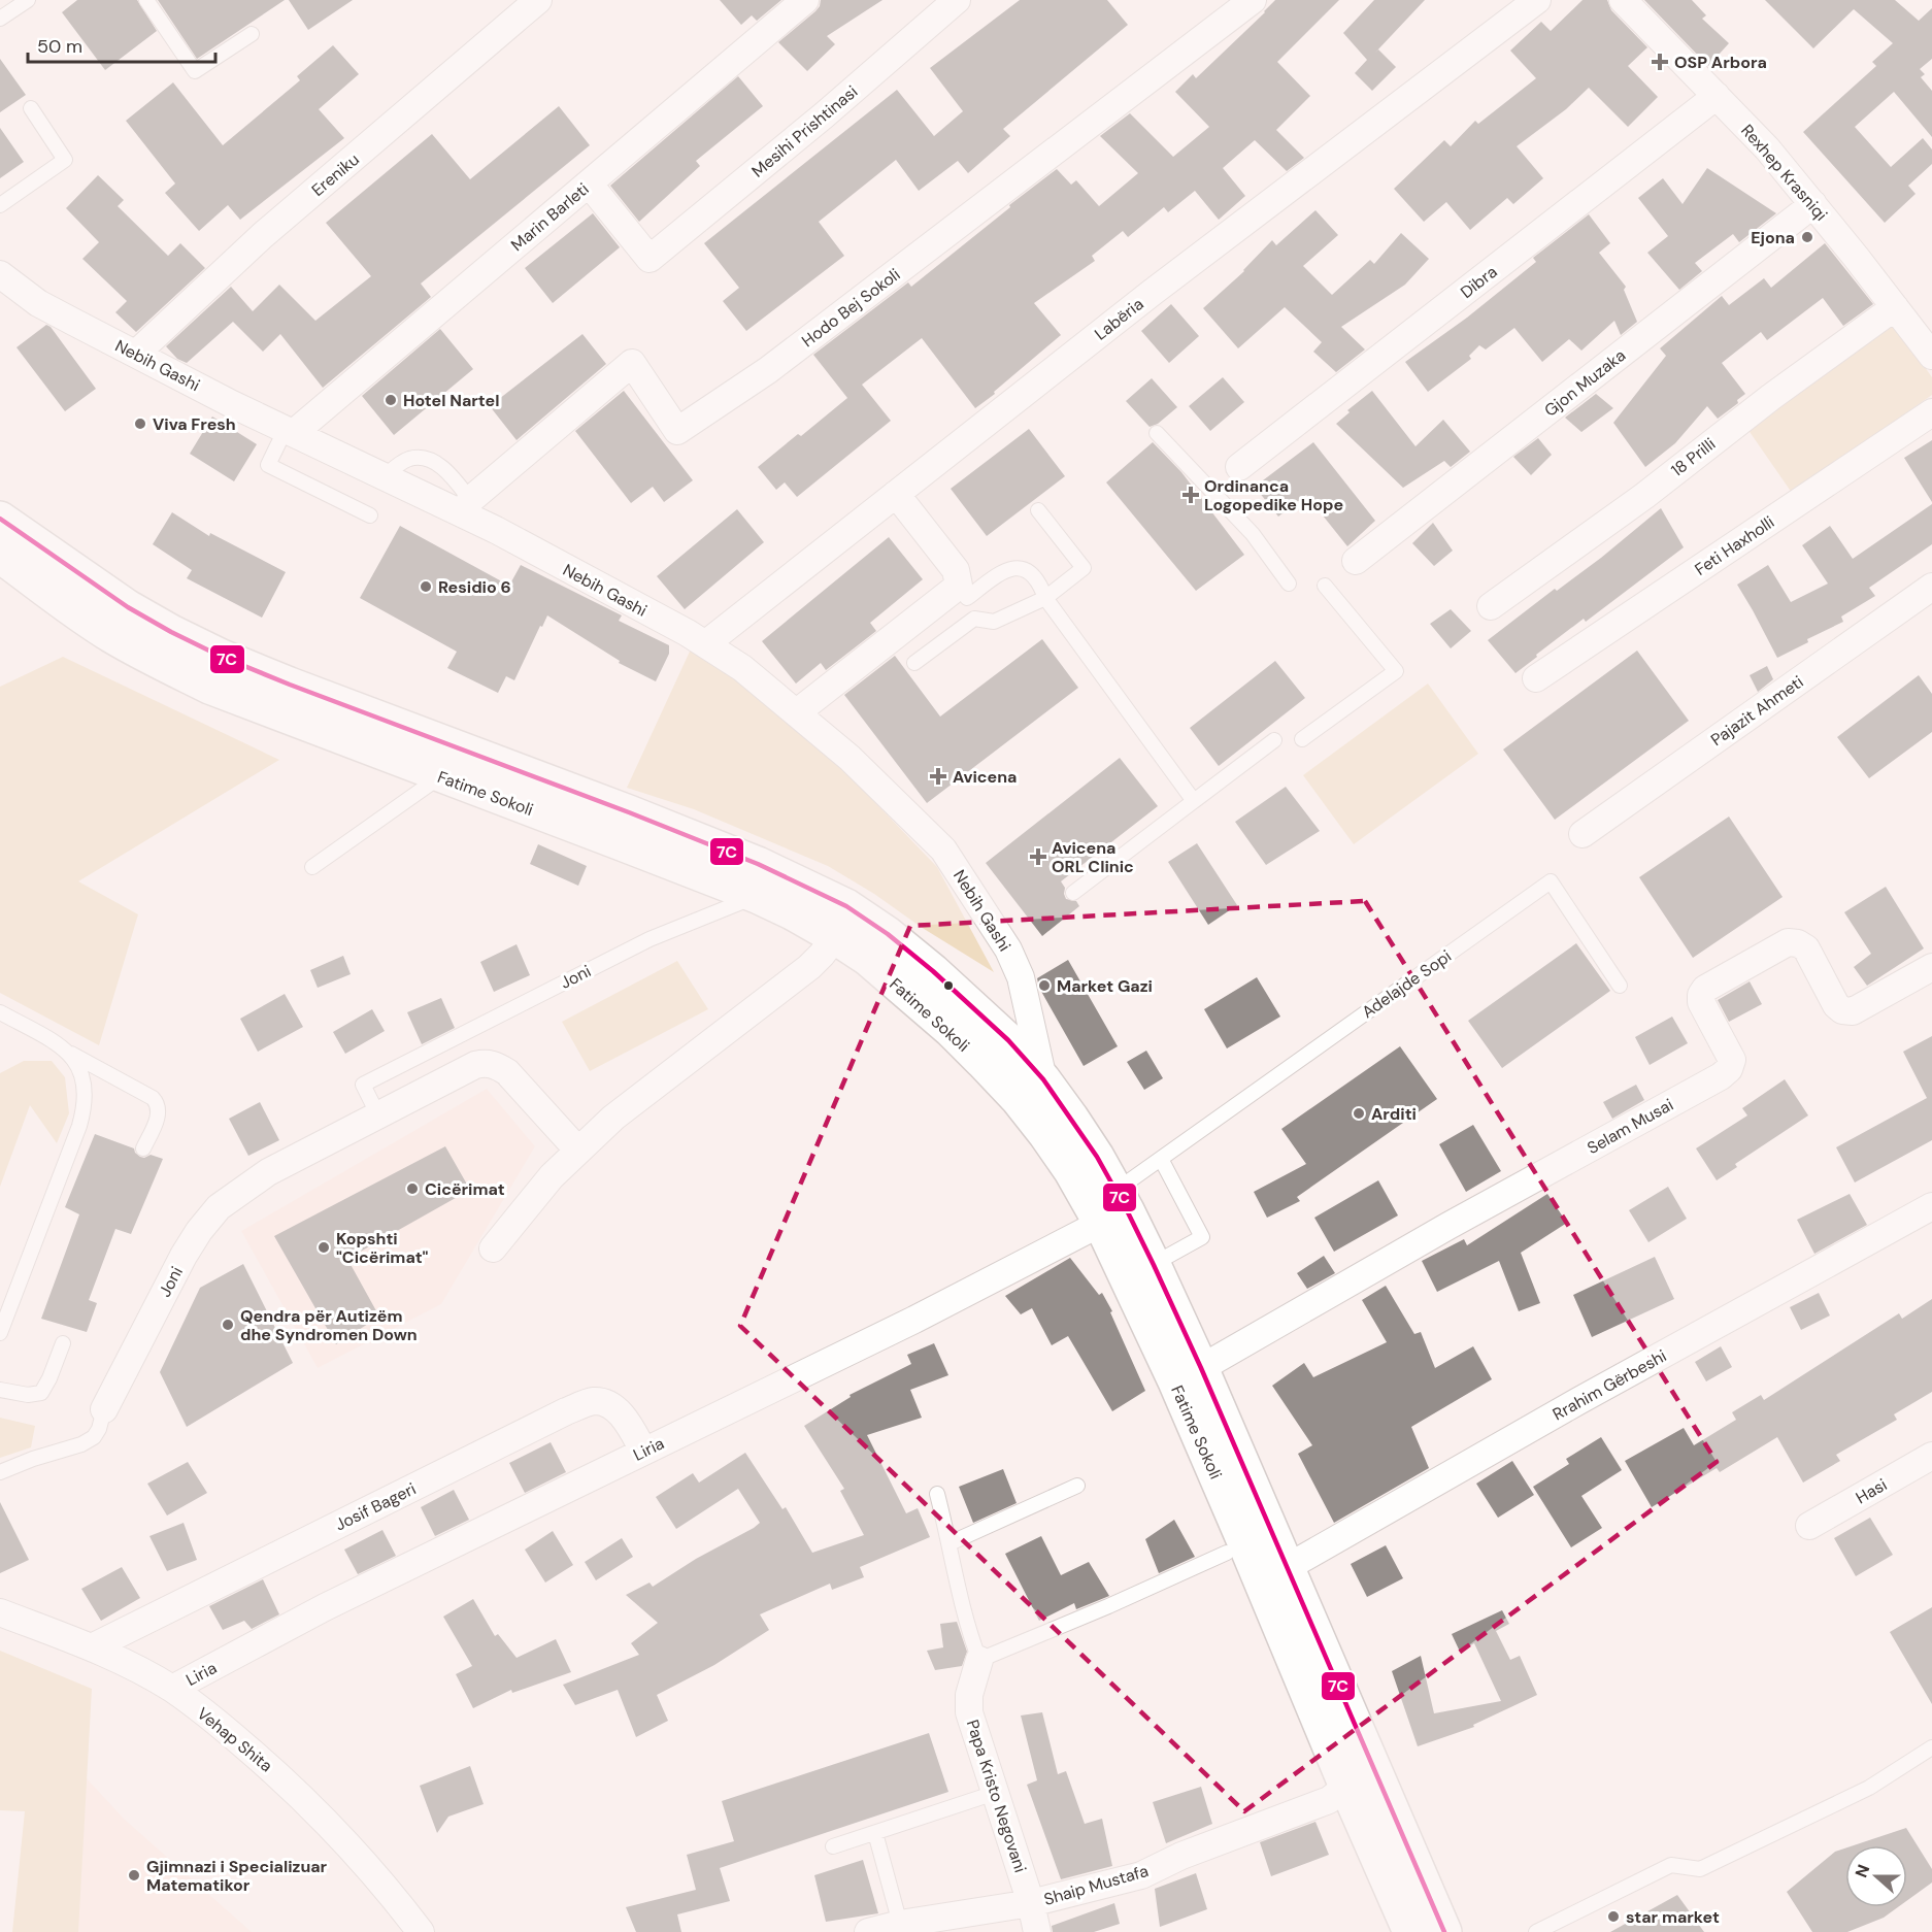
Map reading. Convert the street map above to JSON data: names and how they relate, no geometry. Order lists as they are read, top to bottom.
{
  "streets": {
    "street": [
      "Mesihi Prishtinasi",
      "Rexhep Krasniqi",
      "Ereniku",
      "Marin Barleti",
      "Dibra",
      "Hodo Bej Sokoli",
      "Labëria",
      "Nebih Gashi",
      "Gjon Muzaka",
      "18 Prilli",
      "Feti Haxholli",
      "Pajazit Ahmeti",
      "Fatime Sokoli",
      "Joni",
      "Selam Musai",
      "Rrahim Gërbeshi",
      "Liria",
      "Hasi",
      "Josif Bageri",
      "Vehap Shita",
      "Papa Kristo Negovani",
      "Shaip Mustafa"
    ],
    "lane": ["Adelajde Sopi"]
  },
  "crossings": [
    ["Mesihi Prishtinasi", "Marin Barleti"],
    ["Rexhep Krasniqi", "Dibra"],
    ["Rexhep Krasniqi", "Gjon Muzaka"],
    ["Rexhep Krasniqi", "18 Prilli"],
    ["Ereniku", "Nebih Gashi"],
    ["Marin Barleti", "Nebih Gashi"],
    ["Labëria", "Nebih Gashi"],
    ["Nebih Gashi", "Fatime Sokoli"],
    ["Fatime Sokoli", "Joni"],
    ["Fatime Sokoli", "Adelajde Sopi"],
    ["Fatime Sokoli", "Selam Musai"],
    ["Fatime Sokoli", "Rrahim Gërbeshi"],
    ["Fatime Sokoli", "Liria"],
    ["Fatime Sokoli", "Shaip Mustafa"],
    ["Adelajde Sopi", "Liria"],
    ["Liria", "Josif Bageri"],
    ["Liria", "Vehap Shita"],
    ["Josif Bageri", "Vehap Shita"],
    ["Papa Kristo Negovani", "Shaip Mustafa"]
  ],
  "places": {
    "health": [
      "OSP Arbora",
      "Ordinanca Logopedike Hope",
      "Avicena",
      "Avicena ORL Clinic"
    ],
    "other": [
      "Ejona",
      "Hotel Nartel",
      "Viva Fresh",
      "Residio 6",
      "Market Gazi",
      "Arditi",
      "Cicërimat",
      "Kopshti \"Cicërimat\"",
      "Qendra për Autizëm dhe Syndromen Down",
      "Gjimnazi i Specializuar Matematikor",
      "star market"
    ]
  },
  "lines": ["transit line 7C"],
  "scale_bar": "50 m",
  "north": "left"
}
